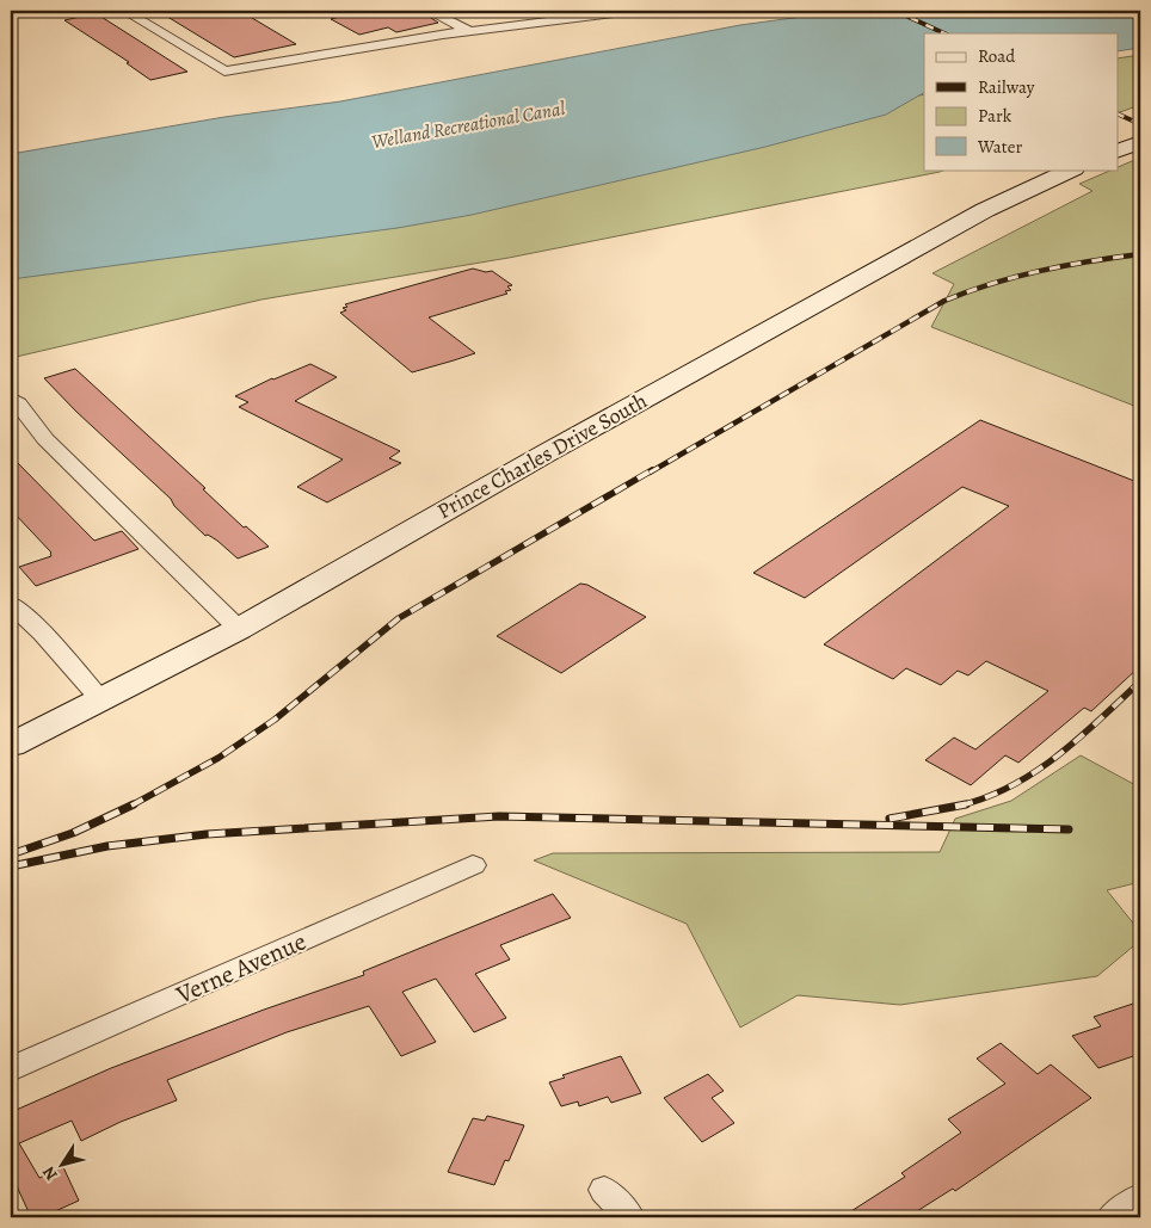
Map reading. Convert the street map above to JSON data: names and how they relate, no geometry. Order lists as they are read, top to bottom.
{
  "streets": {
    "main road": ["Prince Charles Drive South"],
    "street": ["Verne Avenue"]
  },
  "water": ["Welland Recreational Canal"],
  "legend": [
    "Road",
    "Railway",
    "Park",
    "Water"
  ],
  "north": "bottom left"
}
